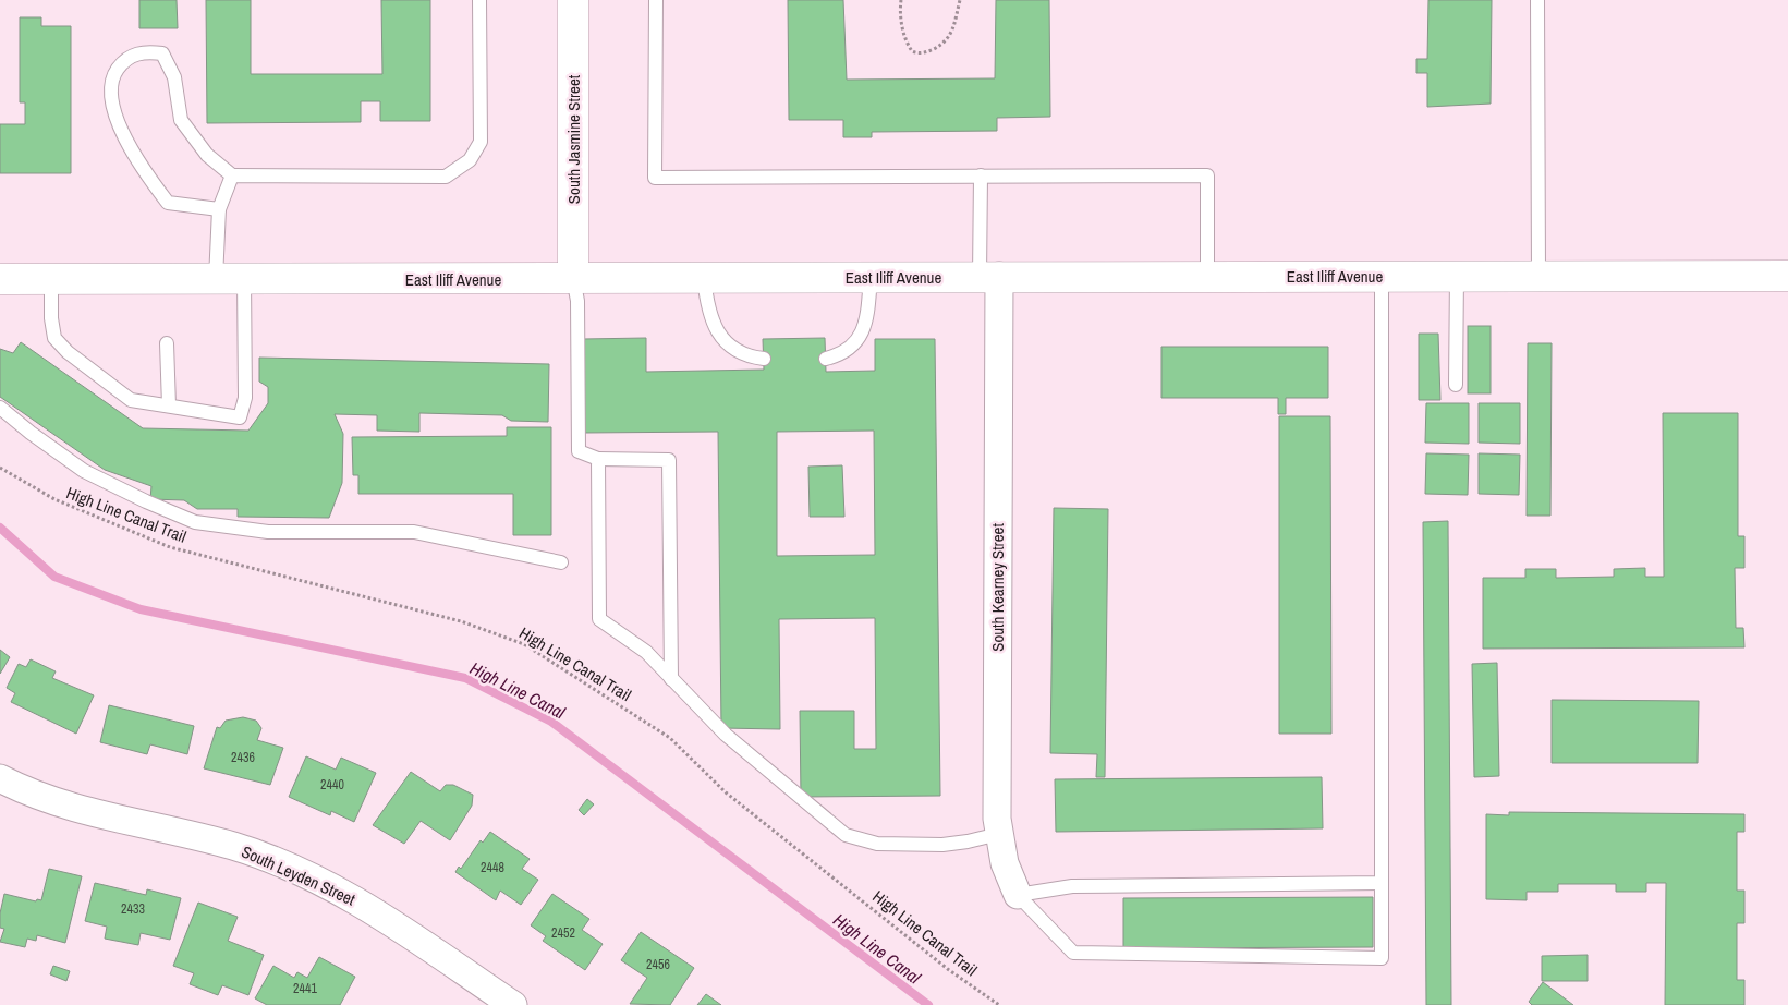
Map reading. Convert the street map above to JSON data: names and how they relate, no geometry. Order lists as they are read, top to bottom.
{
  "streets": {
    "street": [
      "South Jasmine Street",
      "East Iliff Avenue",
      "South Kearney Street",
      "South Leyden Street"
    ],
    "path": ["High Line Canal Trail"]
  },
  "crossings": [
    ["South Jasmine Street", "East Iliff Avenue"],
    ["East Iliff Avenue", "South Kearney Street"]
  ],
  "water": ["High Line Canal"],
  "house_numbers": [
    "2436",
    "2440",
    "2448",
    "2433",
    "2452",
    "2456",
    "2441"
  ]
}
